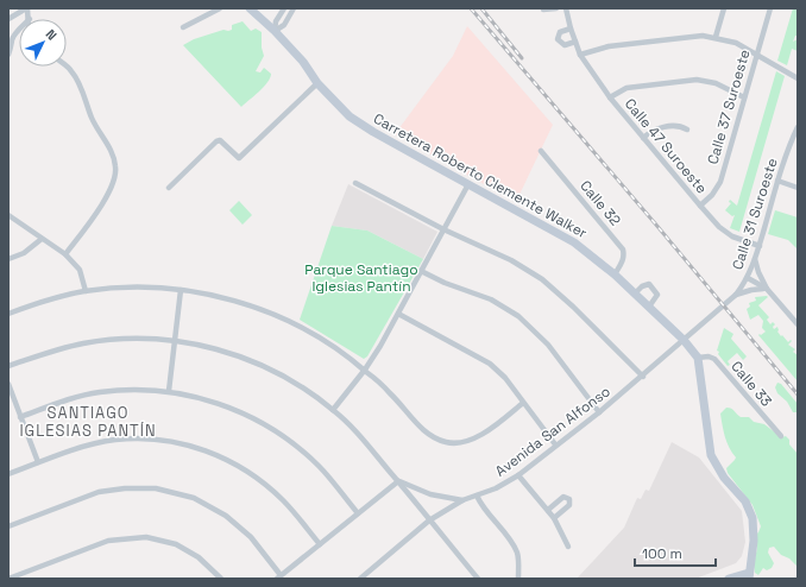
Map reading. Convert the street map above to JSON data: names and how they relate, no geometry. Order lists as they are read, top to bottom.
{
  "streets": {
    "main road": ["Carretera Roberto Clemente Walker"],
    "street": [
      "Calle 37 Suroeste",
      "Calle 47 Suroeste",
      "Calle 32",
      "Calle 31 Suroeste",
      "Calle 33",
      "Avenida San Alfonso"
    ]
  },
  "crossings": [
    ["Calle 37 Suroeste", "Calle 47 Suroeste"],
    ["Calle 47 Suroeste", "Calle 31 Suroeste"],
    ["Carretera Roberto Clemente Walker", "Calle 32"],
    ["Carretera Roberto Clemente Walker", "Calle 31 Suroeste"],
    ["Carretera Roberto Clemente Walker", "Calle 33"],
    ["Carretera Roberto Clemente Walker", "Avenida San Alfonso"],
    ["Calle 31 Suroeste", "Avenida San Alfonso"]
  ],
  "districts": ["SANTIAGO IGLESIAS PANTÍN"],
  "parks": ["Parque Santiago Iglesias Pantín"],
  "scale_bar": "100 m",
  "north": "top right"
}
